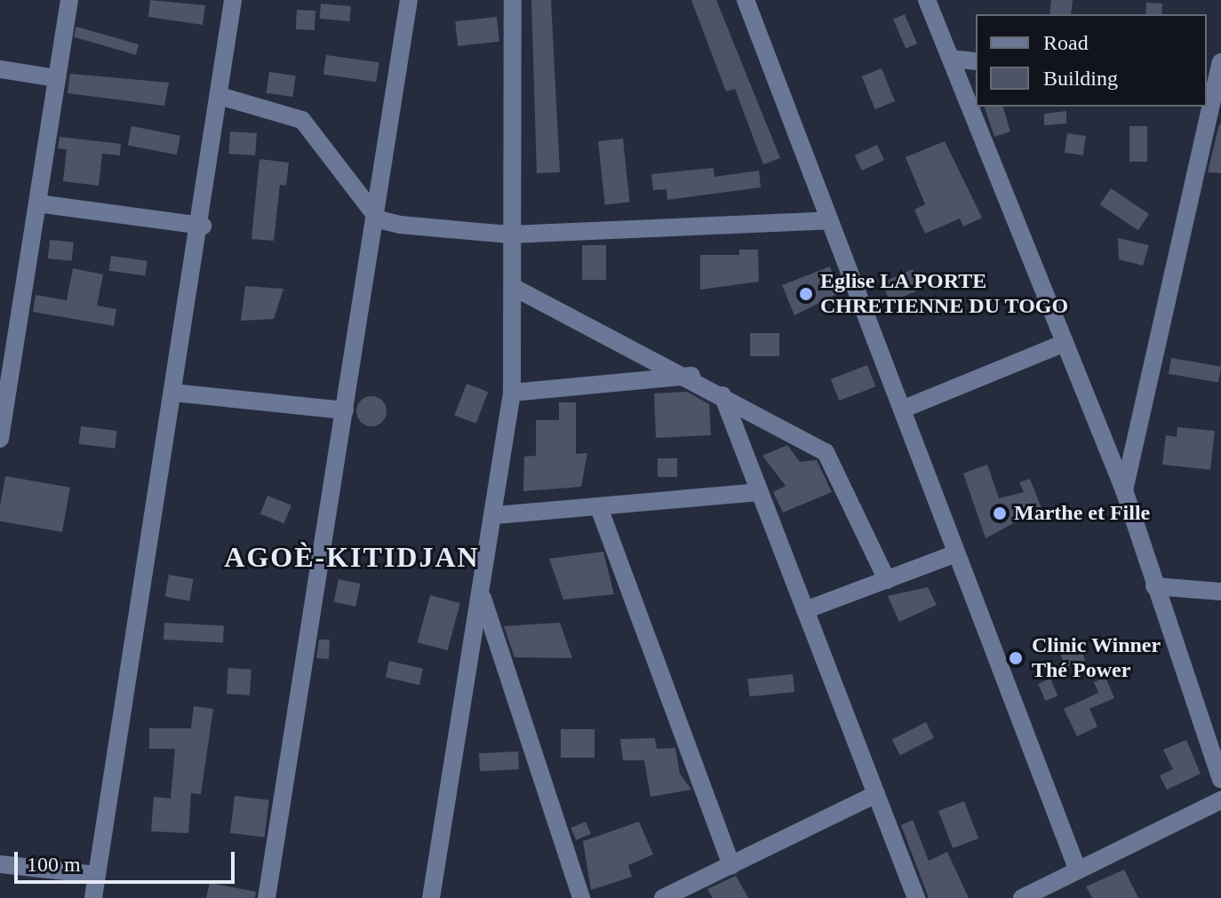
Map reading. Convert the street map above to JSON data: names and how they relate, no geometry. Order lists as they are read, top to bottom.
{
  "districts": ["AGOÈ-KITIDJAN"],
  "places": ["Eglise LA PORTE CHRETIENNE DU TOGO", "Marthe et Fille", "Clinic Winner Thé Power"],
  "legend": ["Road", "Building"],
  "scale_bar": "100 m"
}
